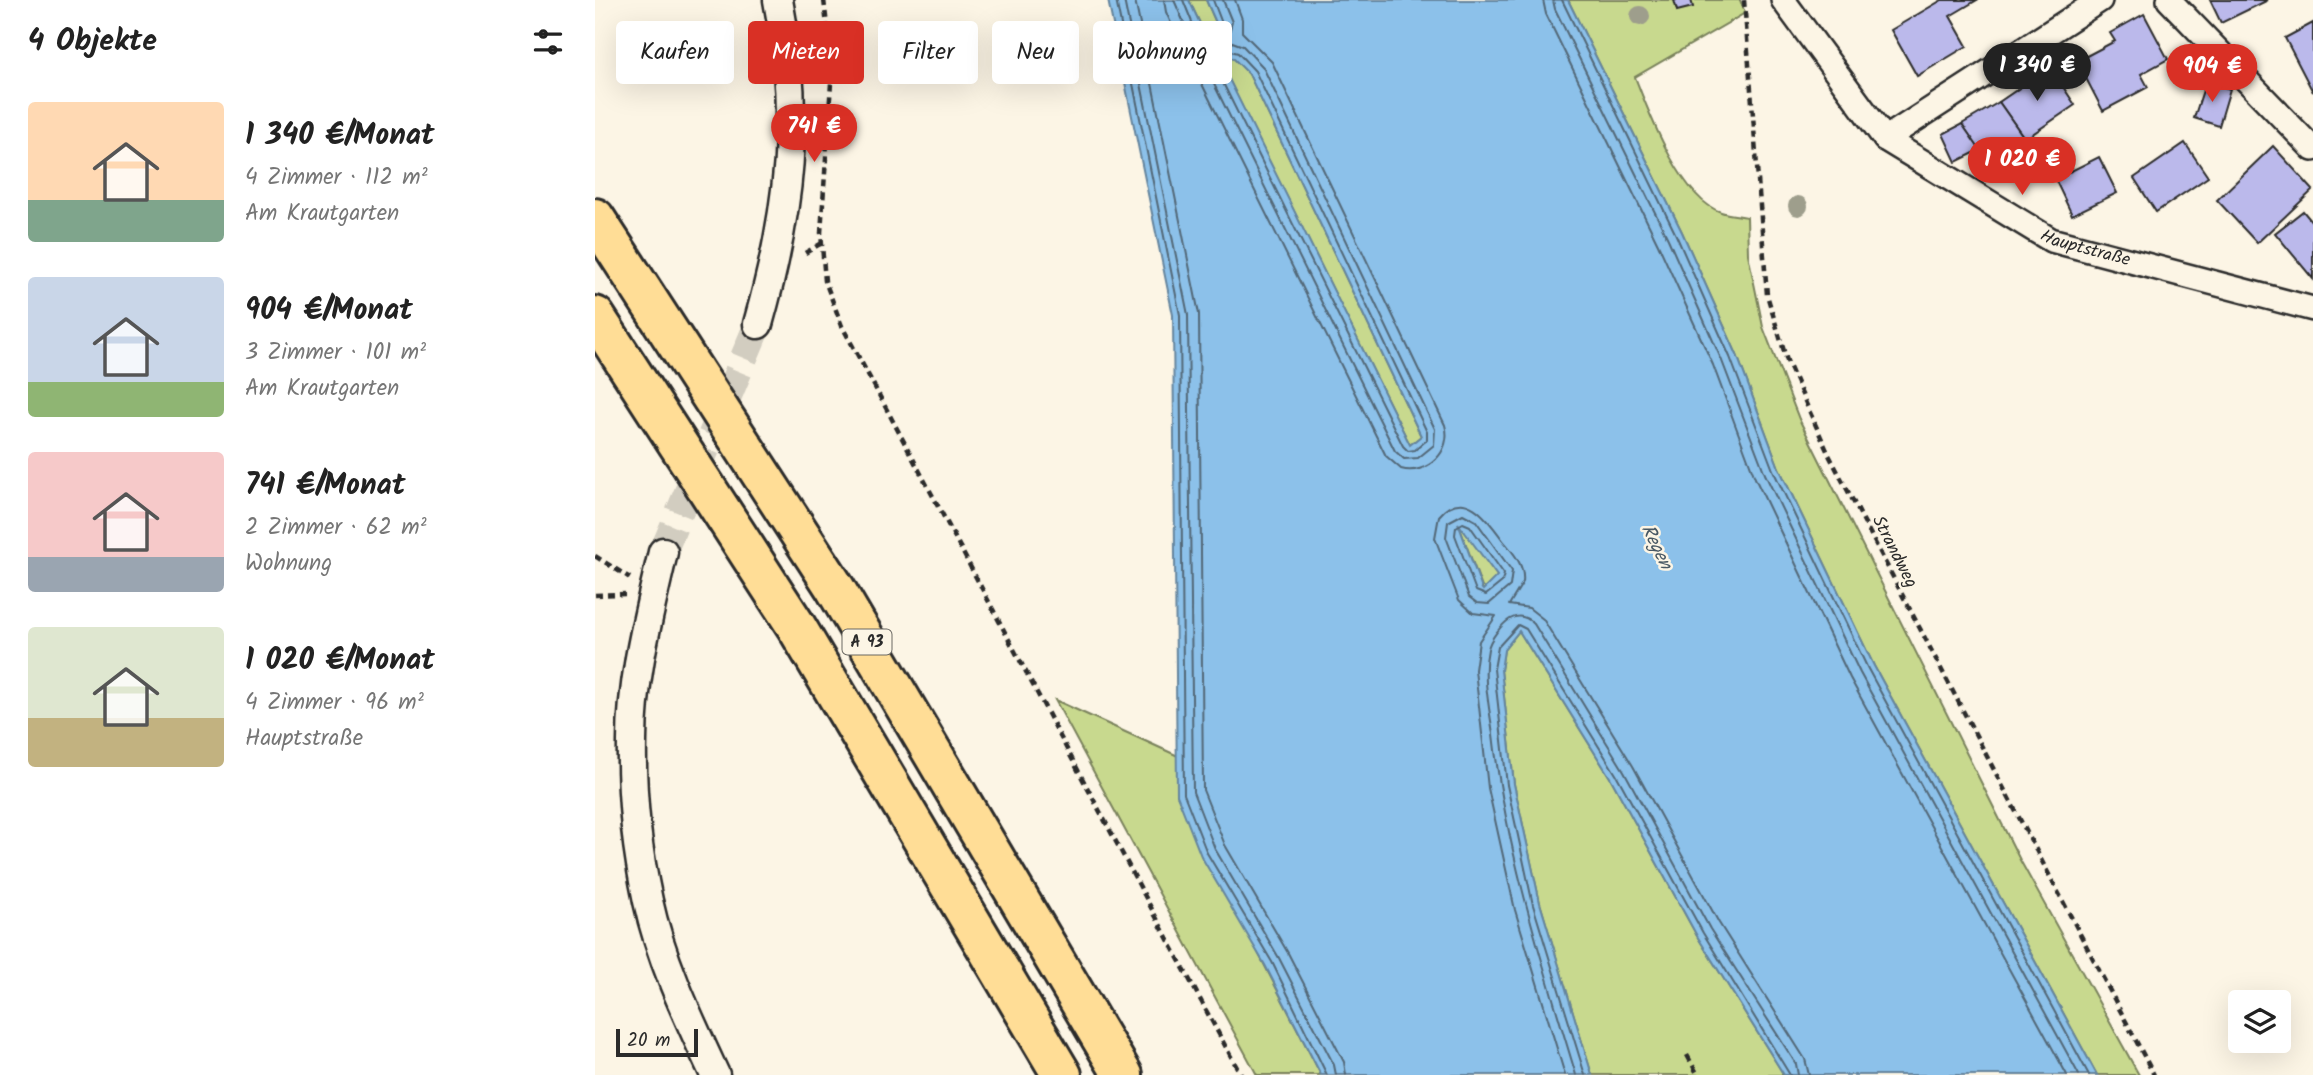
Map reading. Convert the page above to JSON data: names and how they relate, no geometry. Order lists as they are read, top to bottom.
{
  "streets": {
    "highway": ["A 93"],
    "street": ["Hauptstraße"],
    "path": ["Strandweg"]
  },
  "water": ["Regen"],
  "scale_bar": "20 m",
  "page": {
    "heading": "4 Objekte",
    "chip": [
      "Kaufen",
      "Mieten",
      "Filter",
      "Neu",
      "Wohnung"
    ],
    "price": [
      "1 340 €",
      "904 €",
      "741 €",
      "1 020 €"
    ],
    "list": [
      {
        "name": "1 340 €/Monat",
        "note": "4 Zimmer · 112 m² · Am Krautgarten"
      },
      {
        "name": "904 €/Monat",
        "note": "3 Zimmer · 101 m² · Am Krautgarten"
      },
      {
        "name": "741 €/Monat",
        "note": "2 Zimmer · 62 m² · Wohnung"
      },
      {
        "name": "1 020 €/Monat",
        "note": "4 Zimmer · 96 m² · Hauptstraße"
      }
    ],
    "scale": "20 m"
  }
}
